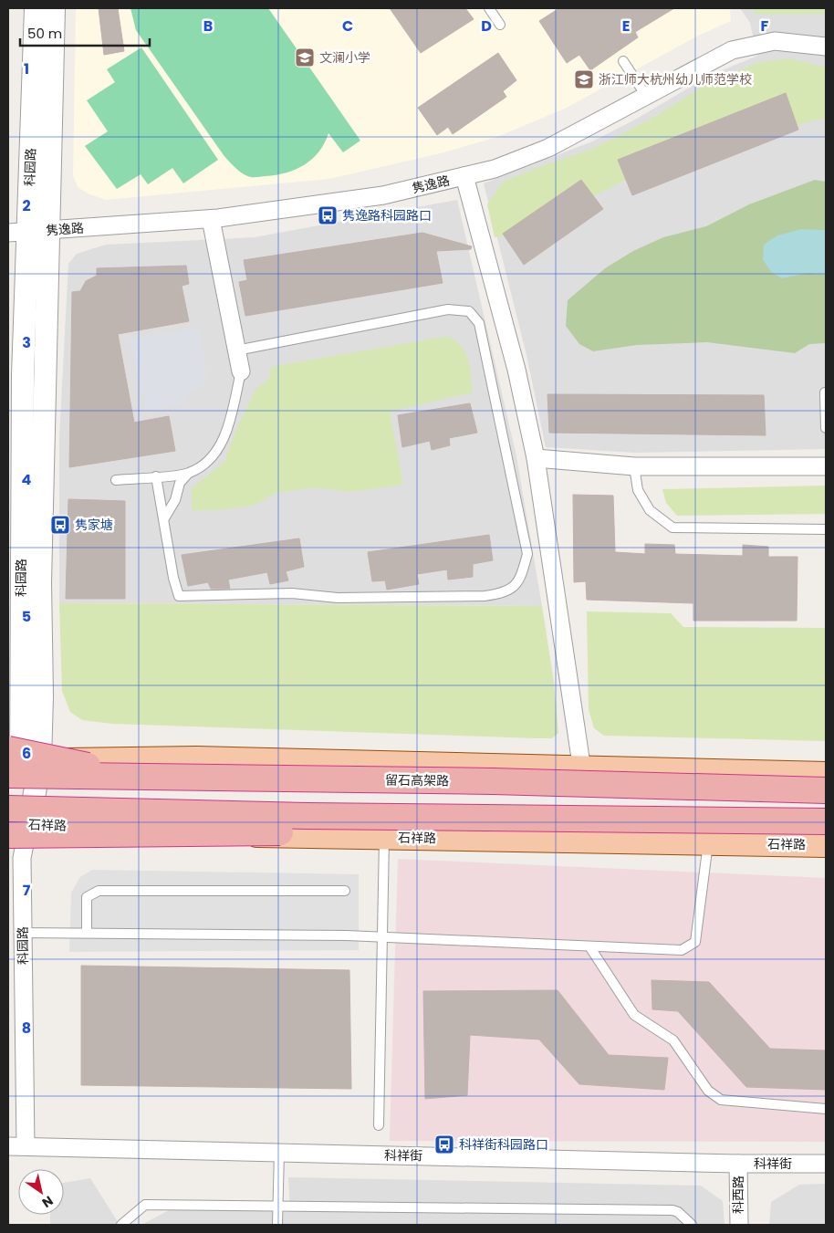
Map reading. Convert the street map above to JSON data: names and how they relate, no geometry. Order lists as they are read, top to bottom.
{
  "streets": {
    "highway": ["留石高架路"],
    "main road": ["石祥路"],
    "street": [
      "科园路",
      "隽逸路",
      "科祥街",
      "科西路"
    ]
  },
  "crossings": [
    ["科园路", "隽逸路"],
    ["科园路", "留石高架路"],
    ["科园路", "石祥路"],
    ["科园路", "科祥街"],
    ["科祥街", "科西路"]
  ],
  "places": {
    "school or university": ["文澜小学", "浙江师大杭州幼儿师范学校"],
    "bus stop": ["隽逸路科园路口", "隽家塘", "科祥街科园路口"]
  },
  "scale_bar": "50 m",
  "north": "bottom right",
  "grid": {
    "columns": [
      "B",
      "C",
      "D",
      "E",
      "F"
    ],
    "rows": [
      "1",
      "2",
      "3",
      "4",
      "5",
      "6",
      "7",
      "8"
    ]
  }
}
